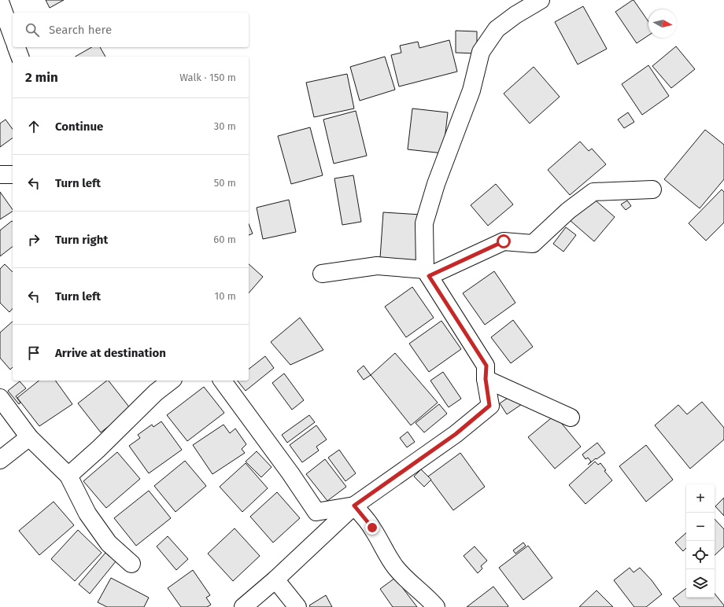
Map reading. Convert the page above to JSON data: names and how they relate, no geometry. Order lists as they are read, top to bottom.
{
  "north": "right",
  "page": {
    "search": "Search here",
    "heading": ["2 min", "Walk · 150 m"],
    "list": [
      ["Continue", "30 m"],
      ["Turn left", "50 m"],
      ["Turn right", "60 m"],
      ["Turn left", "10 m"],
      "Arrive at destination"
    ],
    "map_buttons": ["+", "−"]
  }
}
